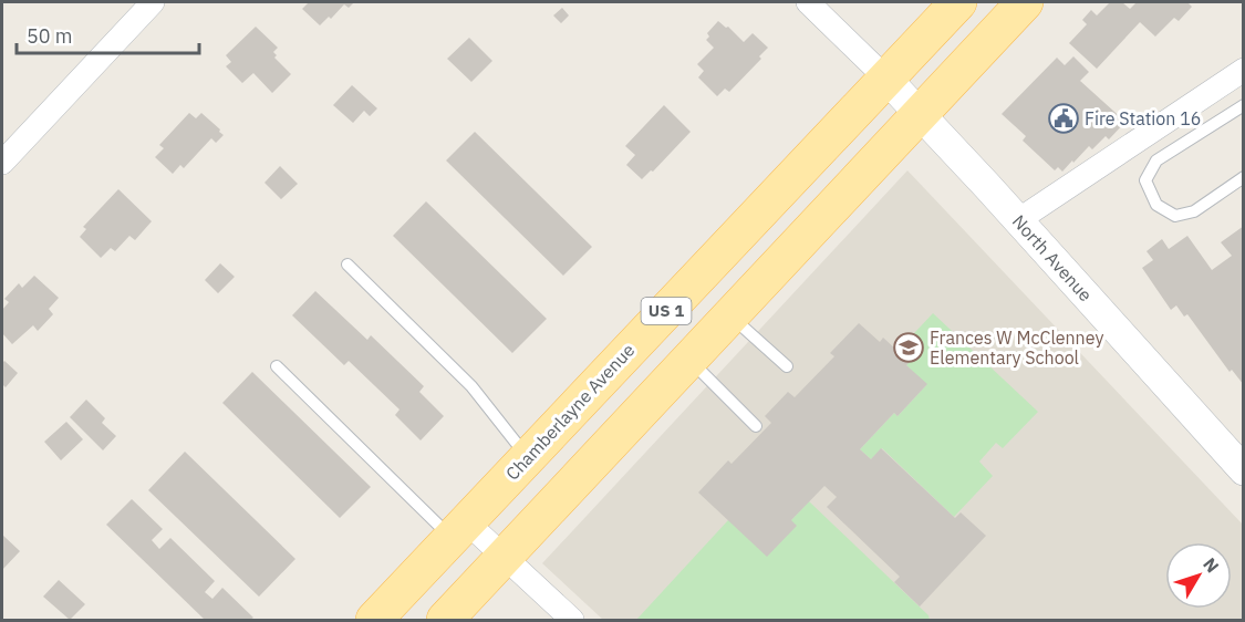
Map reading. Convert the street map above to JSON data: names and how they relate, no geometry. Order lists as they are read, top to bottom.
{
  "streets": {
    "main road": ["US 1", "Chamberlayne Avenue"],
    "street": ["North Avenue"]
  },
  "crossings": [
    ["North Avenue", "US 1"],
    ["North Avenue", "Chamberlayne Avenue"]
  ],
  "places": {
    "public building": ["Fire Station 16"],
    "school or university": ["Frances W McClenney Elementary School"]
  },
  "scale_bar": "50 m",
  "north": "top right"
}
